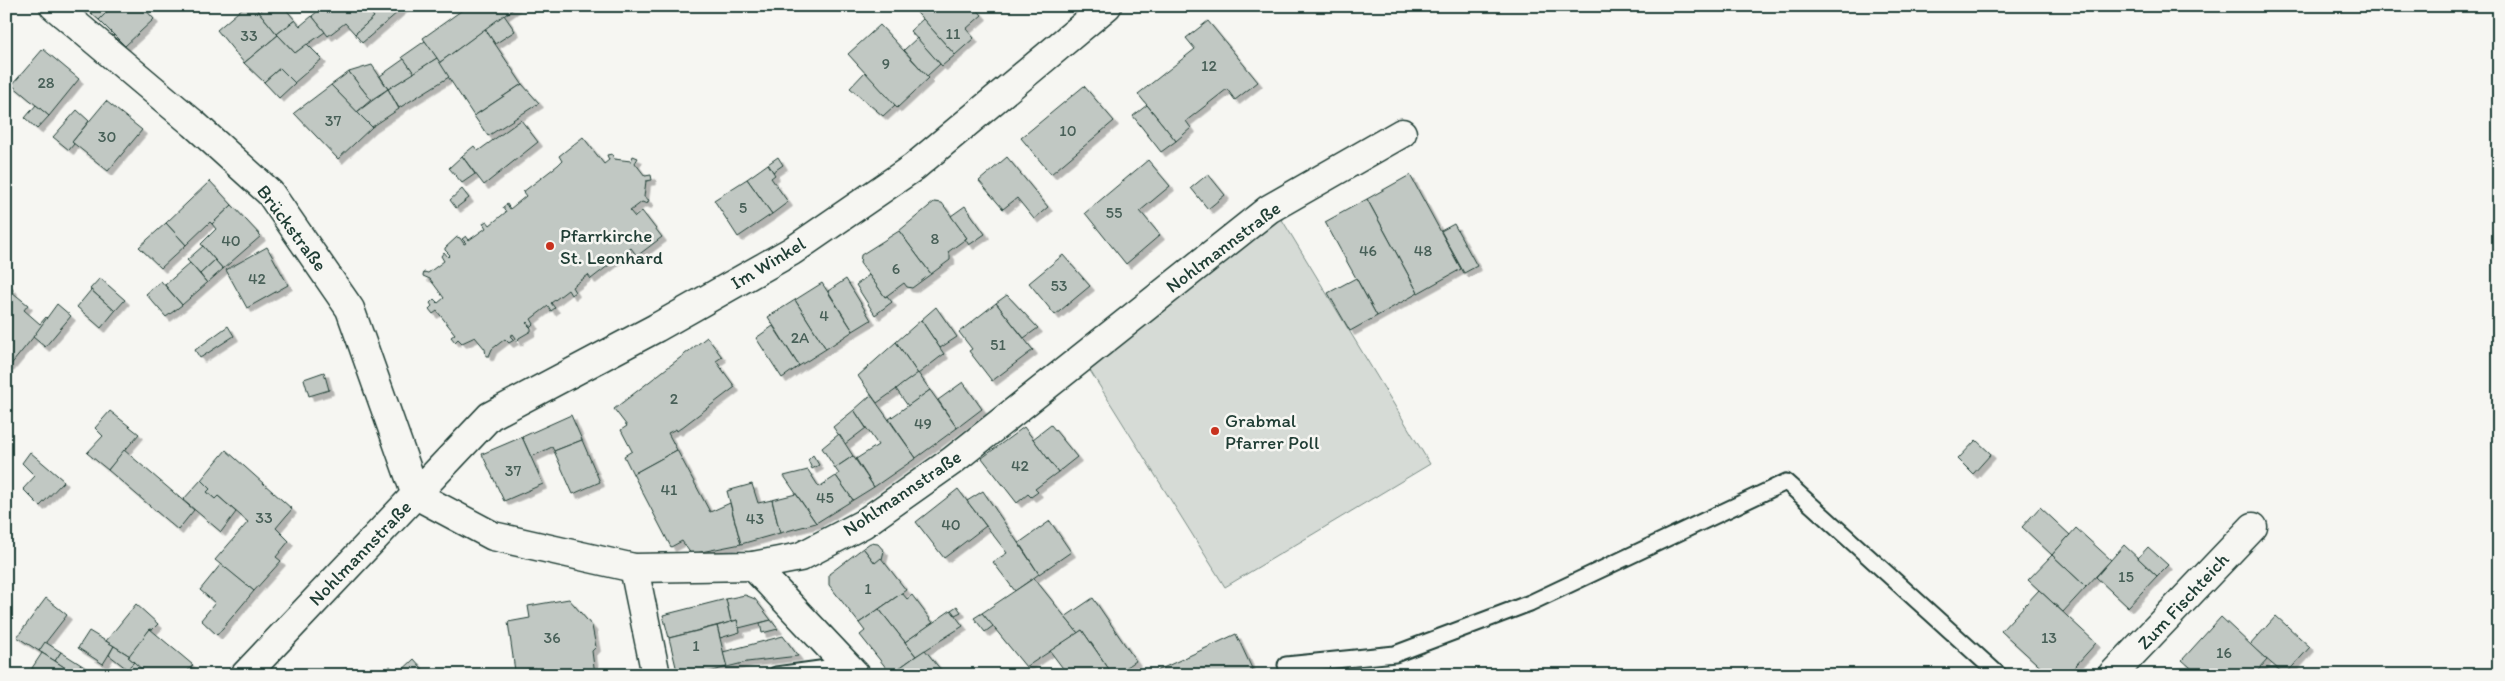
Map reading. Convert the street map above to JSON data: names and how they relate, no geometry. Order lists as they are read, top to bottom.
{
  "streets": {
    "street": [
      "Brückstraße",
      "Nohlmannstraße",
      "Im Winkel",
      "Zum Fischteich"
    ]
  },
  "crossings": [
    ["Brückstraße", "Nohlmannstraße"],
    ["Brückstraße", "Im Winkel"],
    ["Nohlmannstraße", "Im Winkel"]
  ],
  "places": ["Pfarrkirche St. Leonhard", "Grabmal Pfarrer Poll"],
  "house_numbers": [
    "11",
    "33",
    "9",
    "12",
    "28",
    "37",
    "10",
    "30",
    "5",
    "55",
    "8",
    "40",
    "46",
    "48",
    "6",
    "42",
    "53",
    "4",
    "2A",
    "51",
    "2",
    "49",
    "42",
    "37",
    "41",
    "45",
    "33",
    "43",
    "40",
    "15",
    "1",
    "36",
    "13",
    "1",
    "16"
  ]
}
